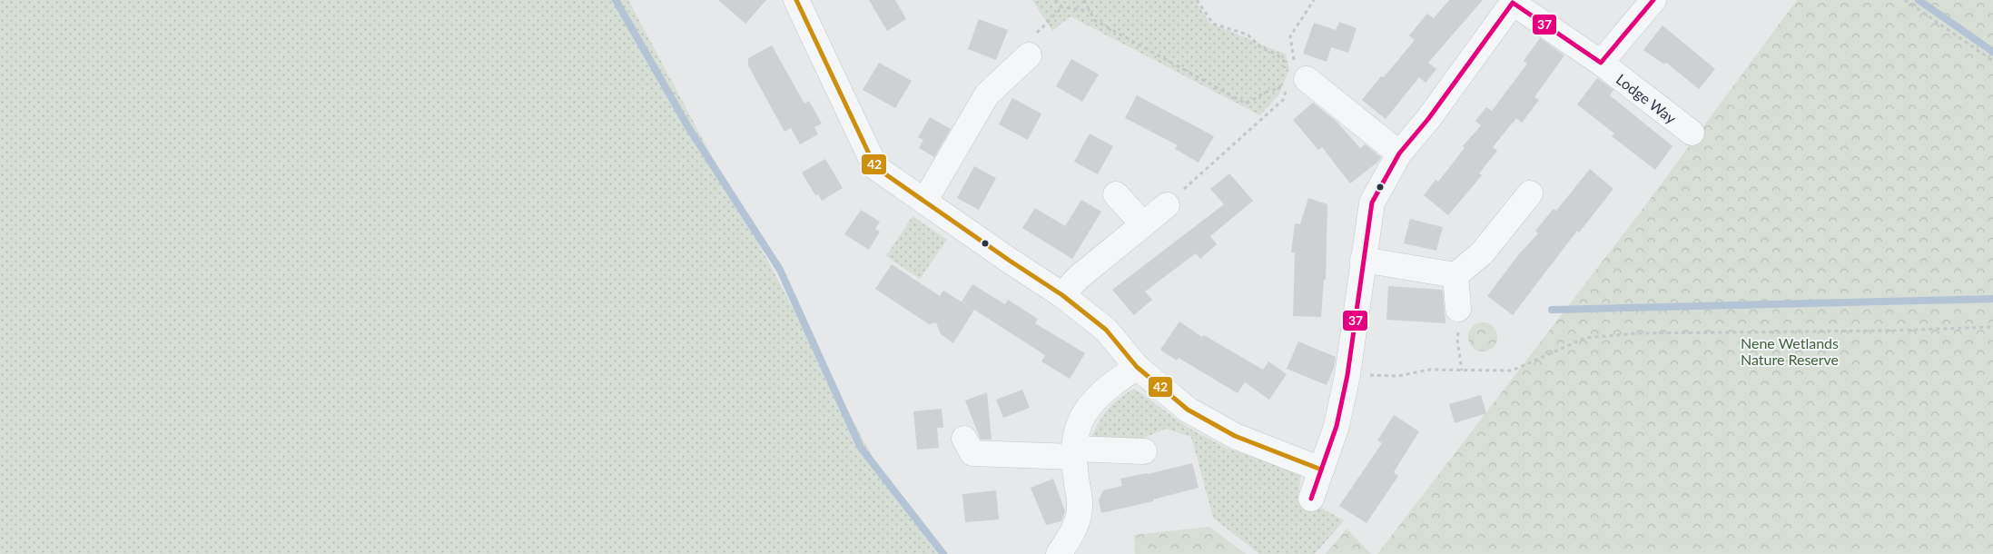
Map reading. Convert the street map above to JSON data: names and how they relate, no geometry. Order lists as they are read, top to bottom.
{
  "streets": {
    "street": ["Lodge Way"]
  },
  "parks": ["Nene Wetlands Nature Reserve"],
  "lines": ["transit line 42", "transit line 37"]
}
